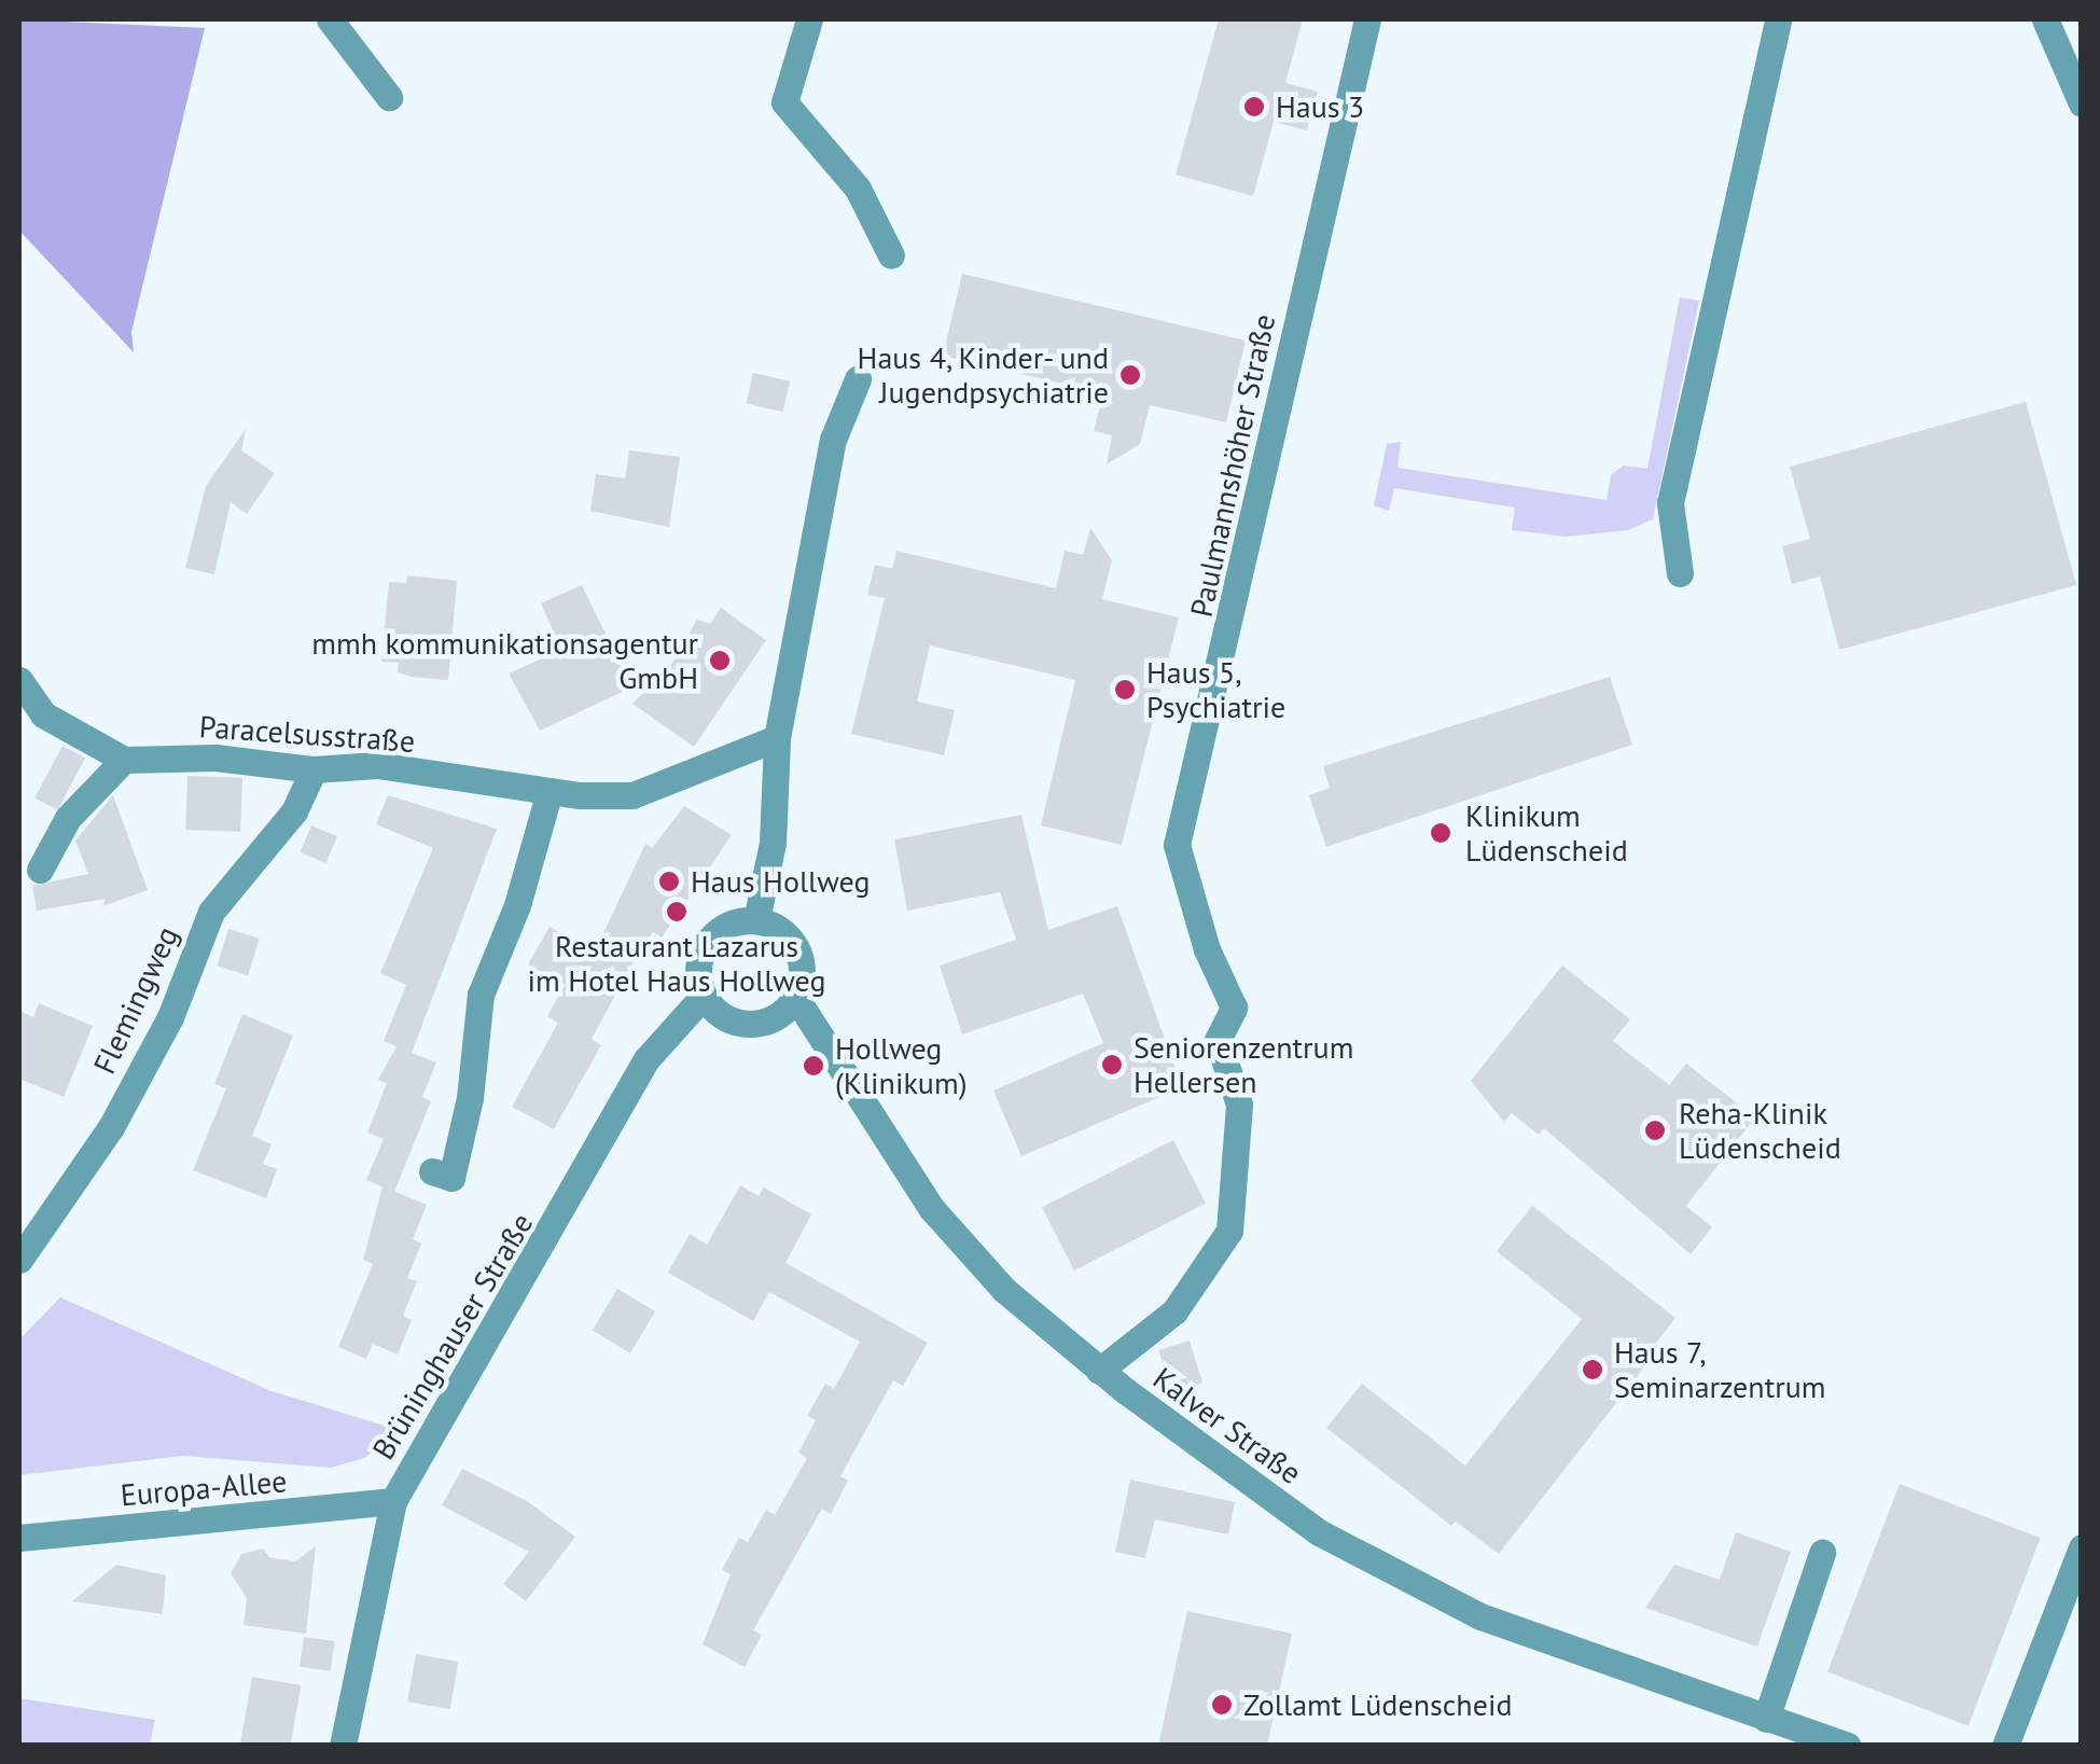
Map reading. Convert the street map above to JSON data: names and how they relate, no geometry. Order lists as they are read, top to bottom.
{
  "streets": {
    "street": [
      "Paulmannshöher Straße",
      "Paracelsusstraße",
      "Flemingweg",
      "Brüninghauser Straße",
      "Kalver Straße",
      "Europa-Allee"
    ]
  },
  "crossings": [
    ["Paulmannshöher Straße", "Kalver Straße"],
    ["Paracelsusstraße", "Flemingweg"],
    ["Brüninghauser Straße", "Kalver Straße"],
    ["Brüninghauser Straße", "Europa-Allee"]
  ],
  "places": [
    "Haus 3",
    "Haus 4, Kinder- und Jugendpsychiatrie",
    "mmh kommunikationsagentur GmbH",
    "Haus 5, Psychiatrie",
    "Klinikum Lüdenscheid",
    "Haus Hollweg",
    "Restaurant Lazarus im Hotel Haus Hollweg",
    "Seniorenzentrum Hellersen",
    "Hollweg (Klinikum)",
    "Reha-Klinik Lüdenscheid",
    "Haus 7, Seminarzentrum",
    "Zollamt Lüdenscheid"
  ]
}
